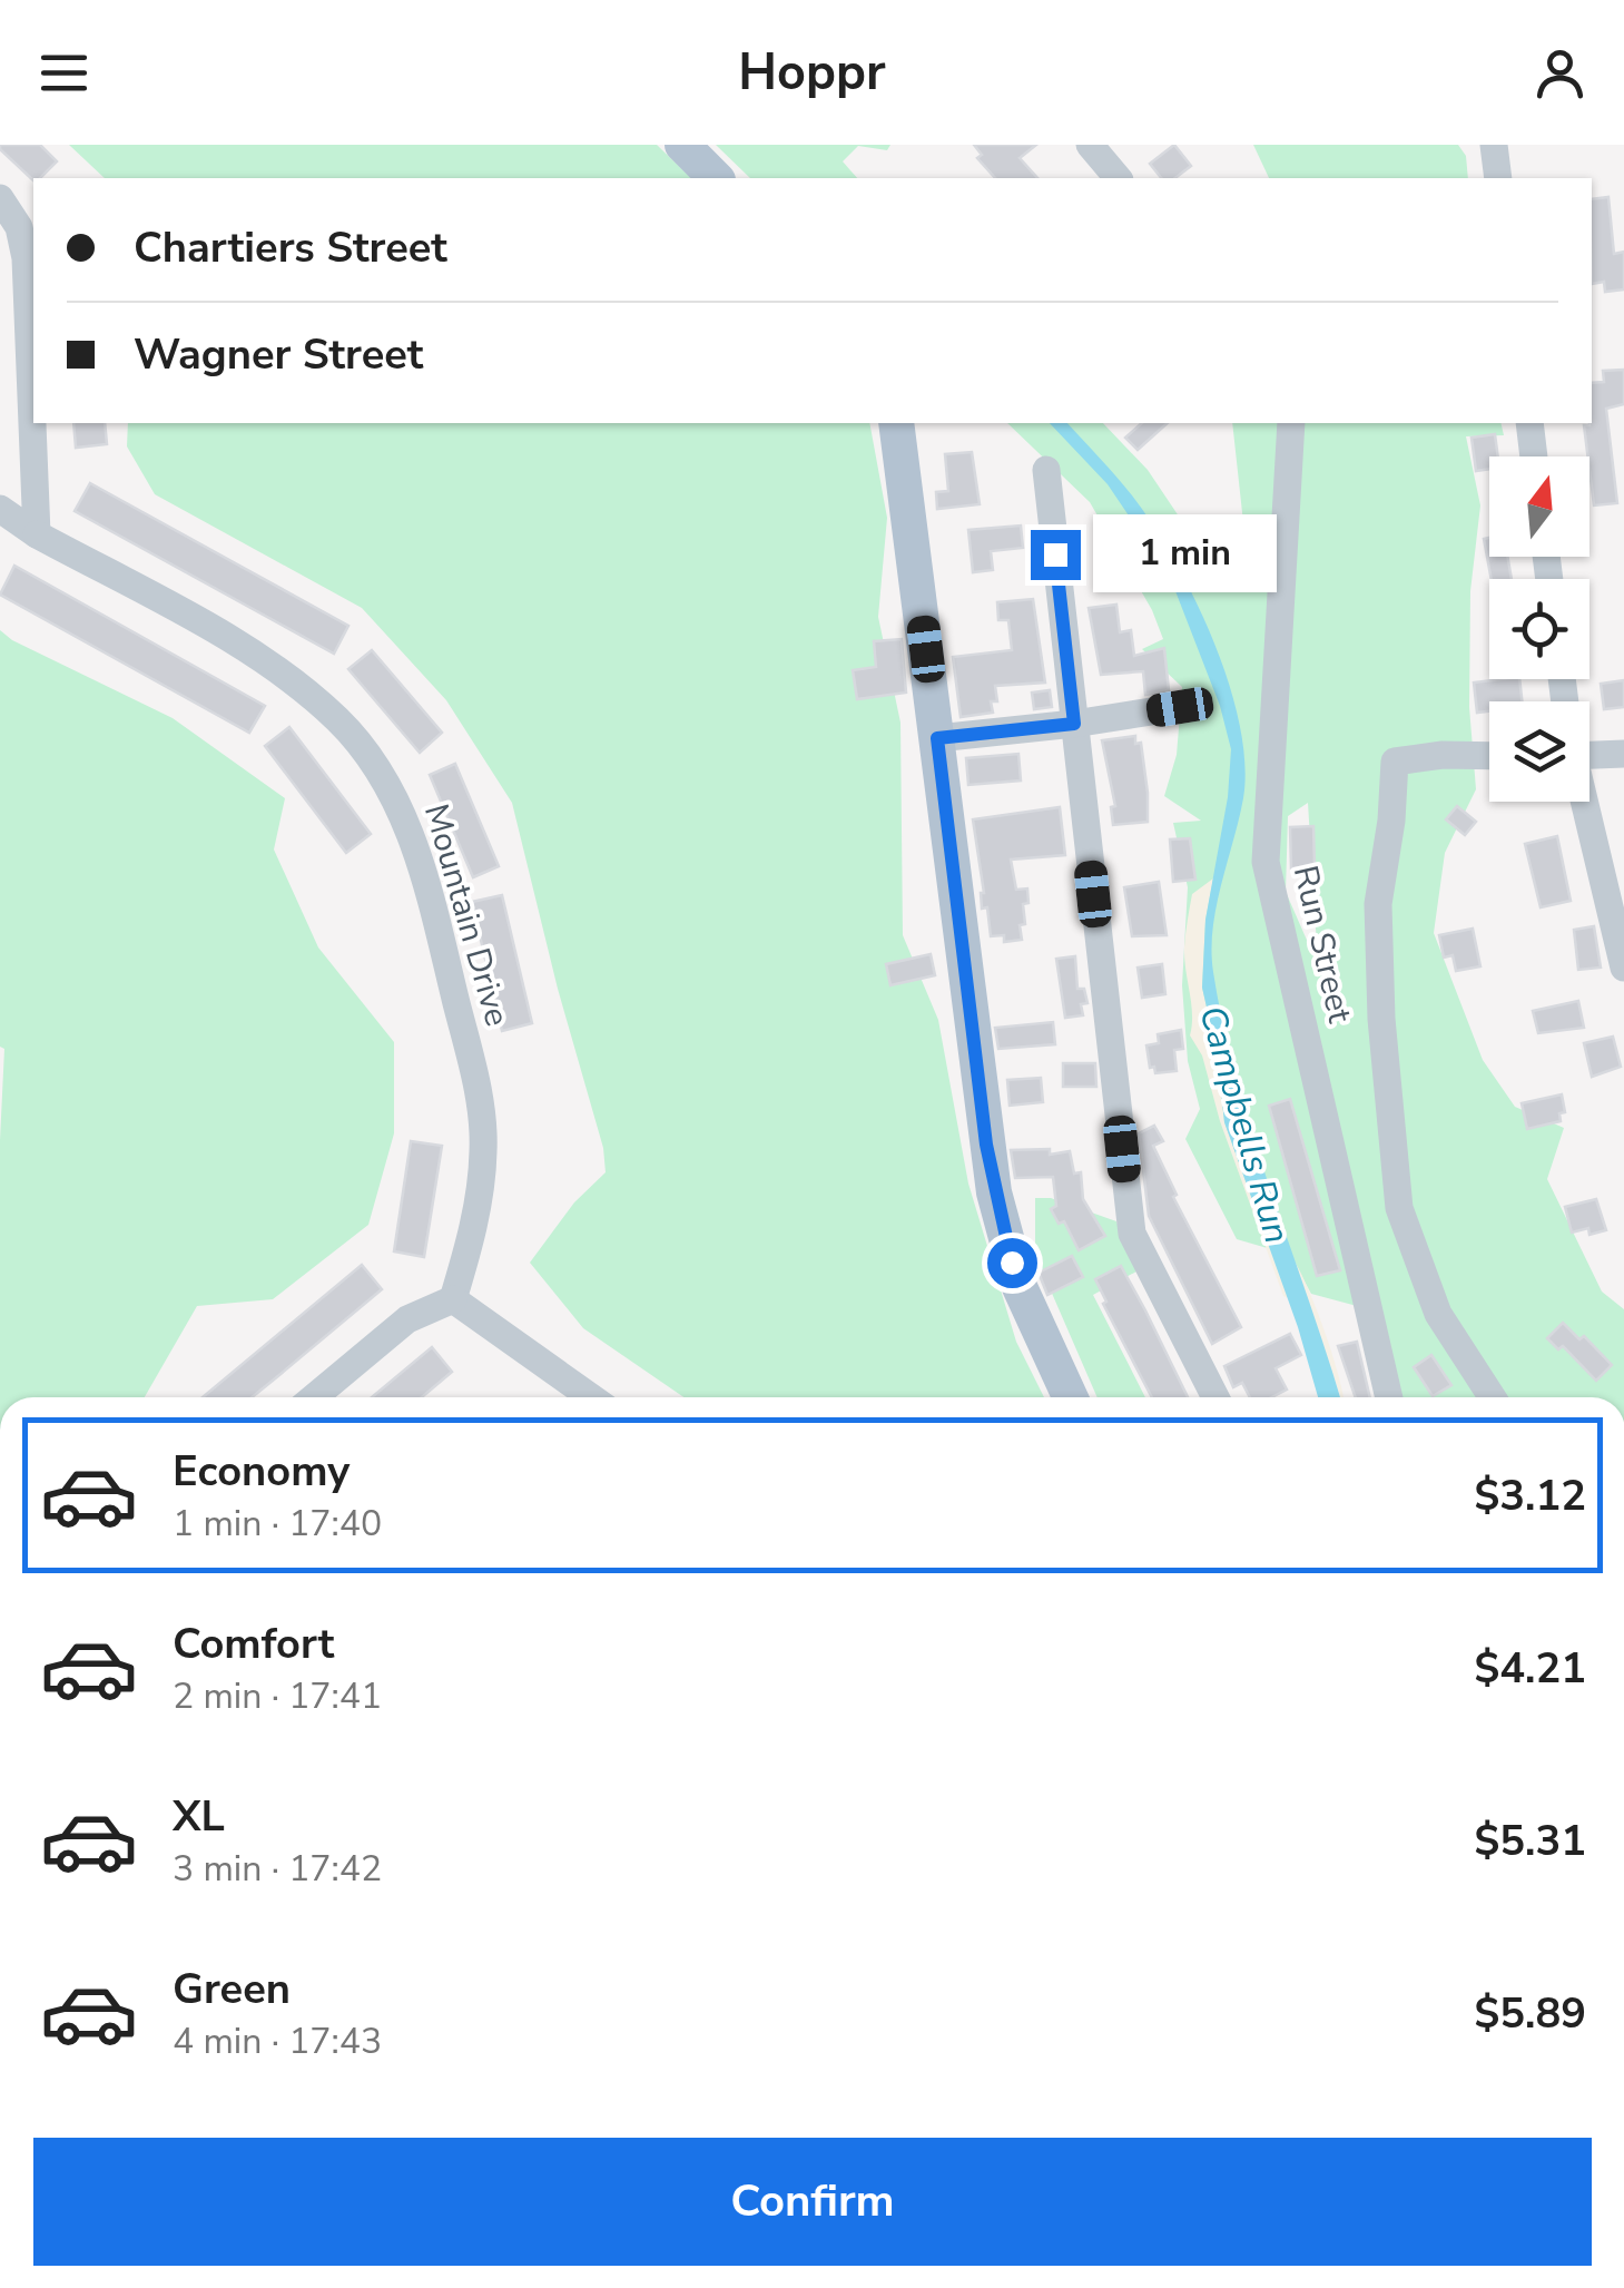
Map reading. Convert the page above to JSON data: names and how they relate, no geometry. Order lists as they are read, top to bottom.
{
  "streets": {
    "street": ["Mountain Drive", "Run Street"]
  },
  "water": ["Campbells Run"],
  "north": "top",
  "page": {
    "header": "Hoppr",
    "banner": ["Chartiers Street", "Wagner Street"],
    "bubble": "1 min",
    "list": [
      {
        "name": "Economy",
        "note": "1 min · 17:40",
        "value": "$3.12"
      },
      {
        "name": "Comfort",
        "note": "2 min · 17:41",
        "value": "$4.21"
      },
      {
        "name": "XL",
        "note": "3 min · 17:42",
        "value": "$5.31"
      },
      {
        "name": "Green",
        "note": "4 min · 17:43",
        "value": "$5.89"
      }
    ],
    "buttons": "Confirm"
  }
}
